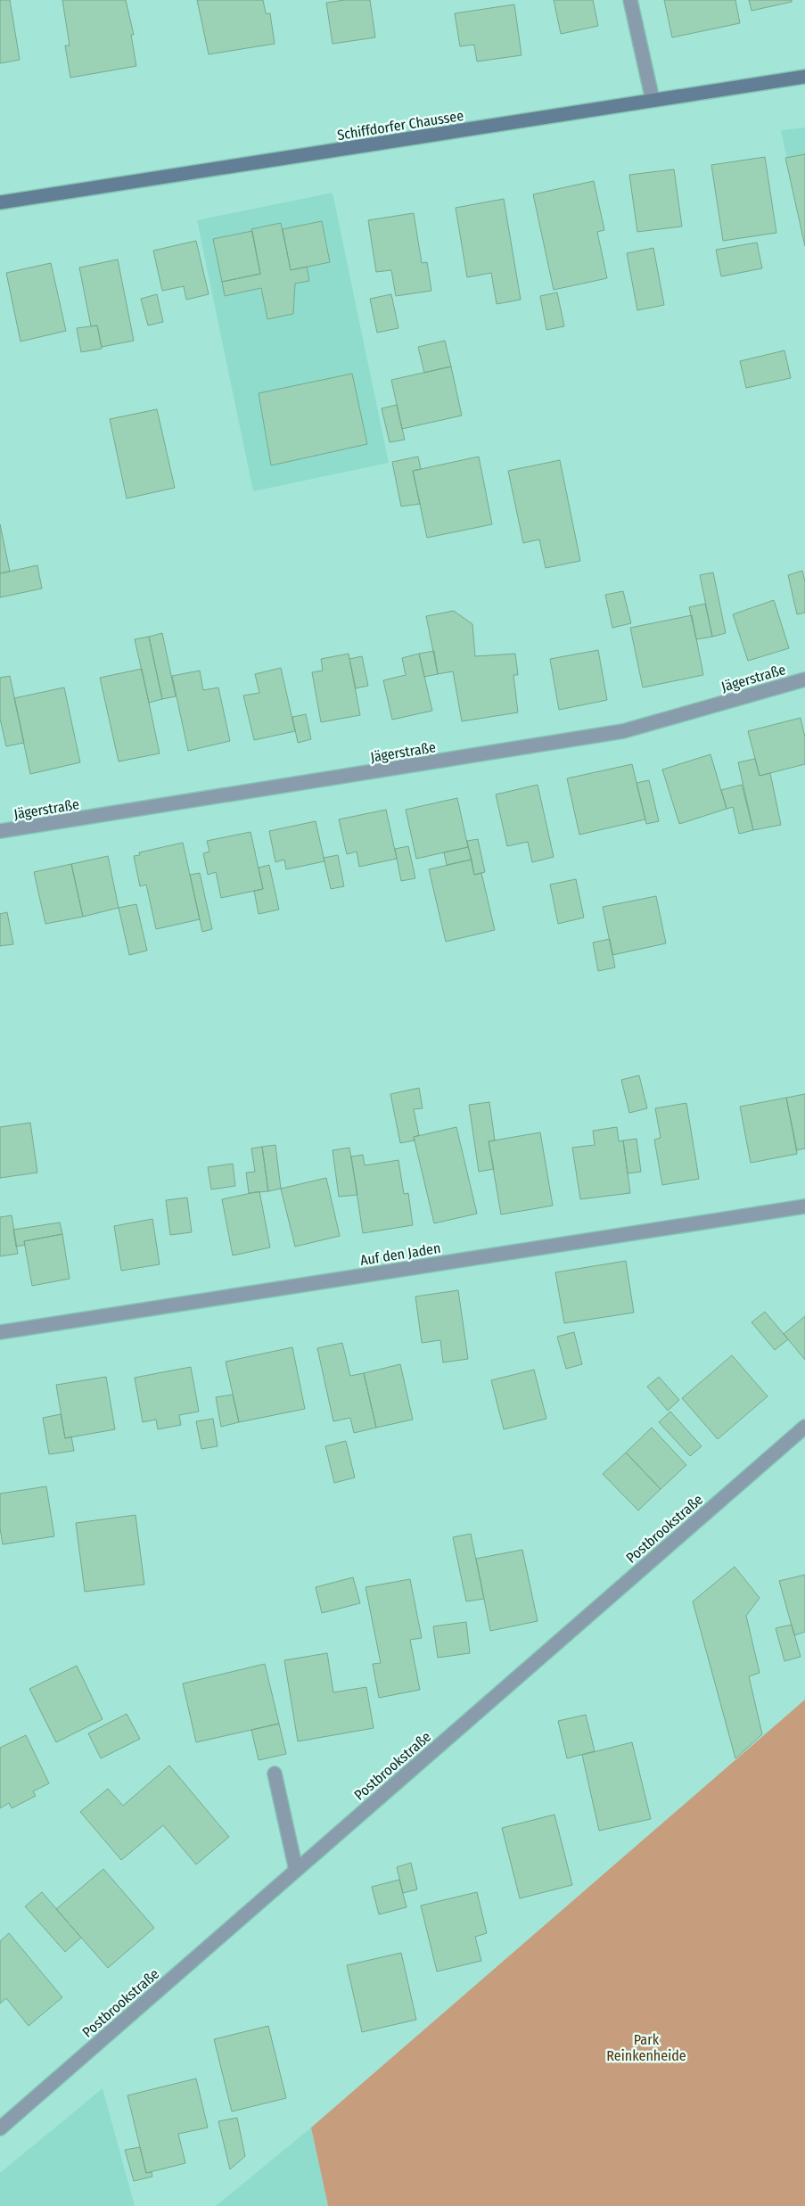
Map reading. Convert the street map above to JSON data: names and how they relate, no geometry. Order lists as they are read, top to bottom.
{
  "streets": {
    "street": [
      "Schiffdorfer Chaussee",
      "Jägerstraße",
      "Auf den Jaden",
      "Postbrookstraße"
    ]
  },
  "parks": ["Park Reinkenheide"]
}
